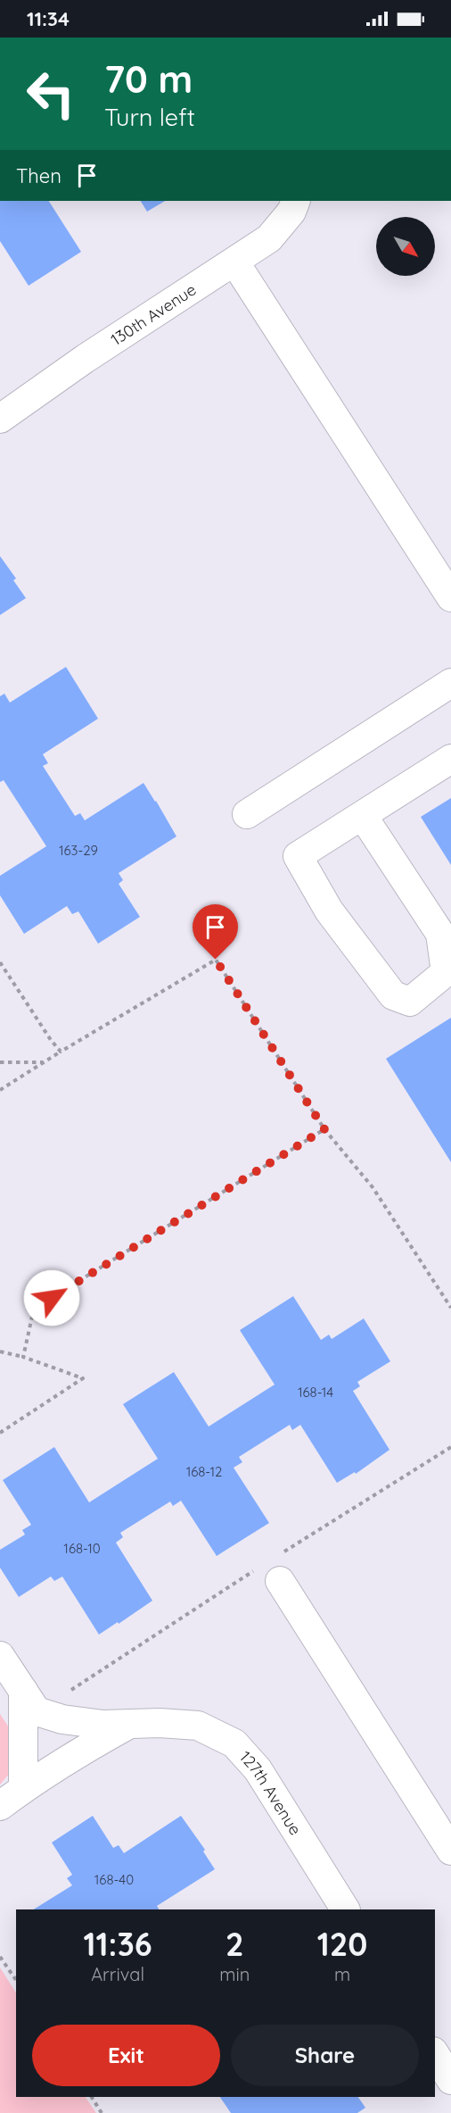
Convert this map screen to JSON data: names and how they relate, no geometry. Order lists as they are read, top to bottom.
{
  "streets": {
    "street": ["130th Avenue", "127th Avenue"]
  },
  "house_numbers": [
    "163-29",
    "168-14",
    "168-12",
    "168-10",
    "168-40"
  ],
  "north": "bottom right",
  "page": {
    "status": "11:34",
    "turn": ["70 m", "Turn left"],
    "then": "Then",
    "eta": [
      "11:36",
      "Arrival",
      "2",
      "min",
      "120",
      "m"
    ],
    "buttons": ["Exit", "Share"]
  }
}
